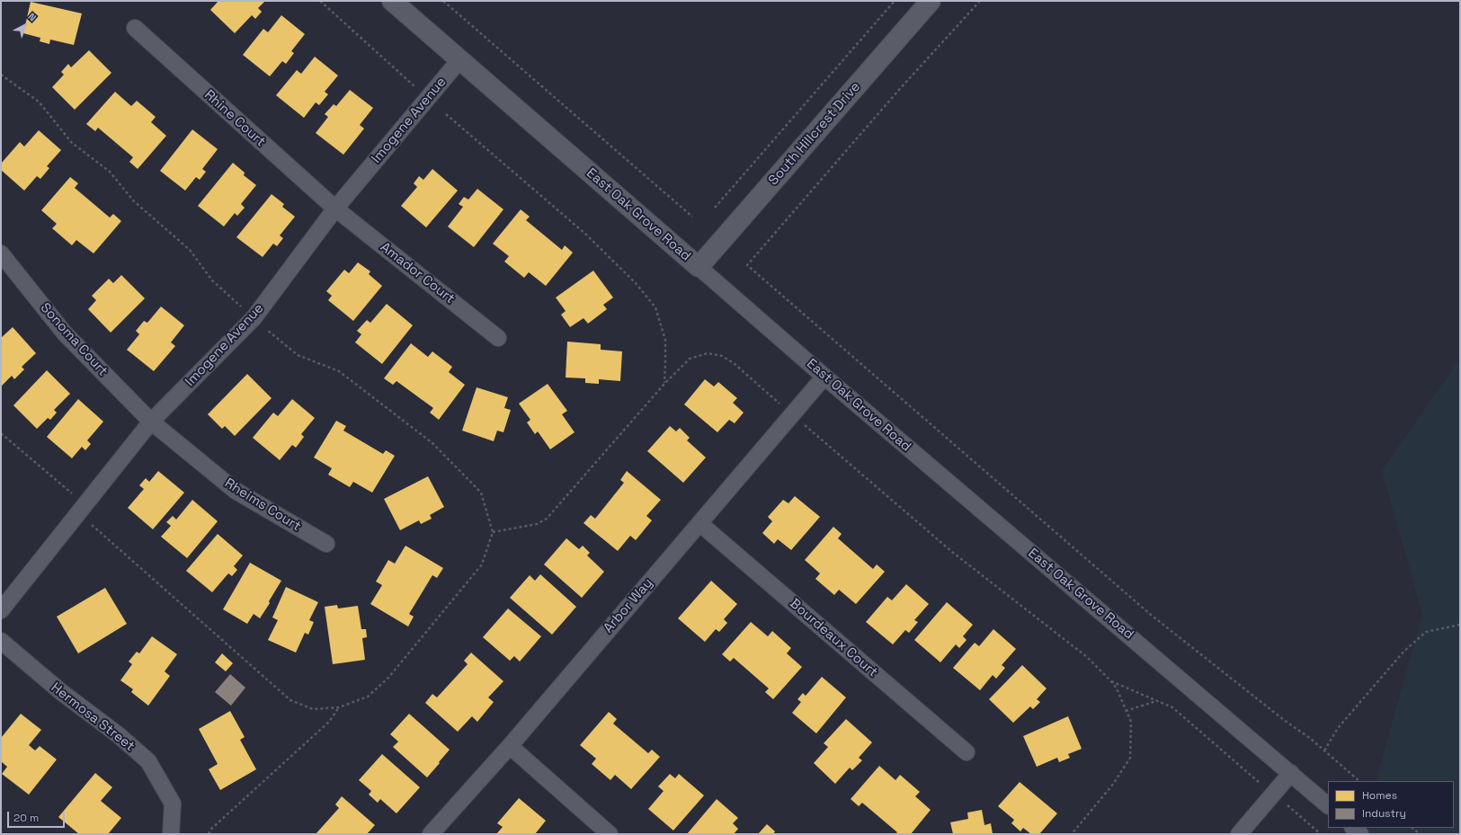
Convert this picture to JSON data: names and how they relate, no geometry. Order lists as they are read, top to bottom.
{
  "streets": {
    "street": [
      "Rhine Court",
      "Imogene Avenue",
      "South Hillcrest Drive",
      "East Oak Grove Road",
      "Amador Court",
      "Sonoma Court",
      "Rheims Court",
      "Arbor Way",
      "Bourdeaux Court",
      "Hermosa Street"
    ]
  },
  "crossings": [
    ["Rhine Court", "Imogene Avenue"],
    ["Rhine Court", "Amador Court"],
    ["Imogene Avenue", "East Oak Grove Road"],
    ["Imogene Avenue", "Amador Court"],
    ["Imogene Avenue", "Sonoma Court"],
    ["Imogene Avenue", "Rheims Court"],
    ["South Hillcrest Drive", "East Oak Grove Road"],
    ["East Oak Grove Road", "Arbor Way"],
    ["Sonoma Court", "Rheims Court"],
    ["Arbor Way", "Bourdeaux Court"]
  ],
  "legend": ["Homes", "Industry"],
  "scale_bar": "20 m",
  "north": "top right"
}
